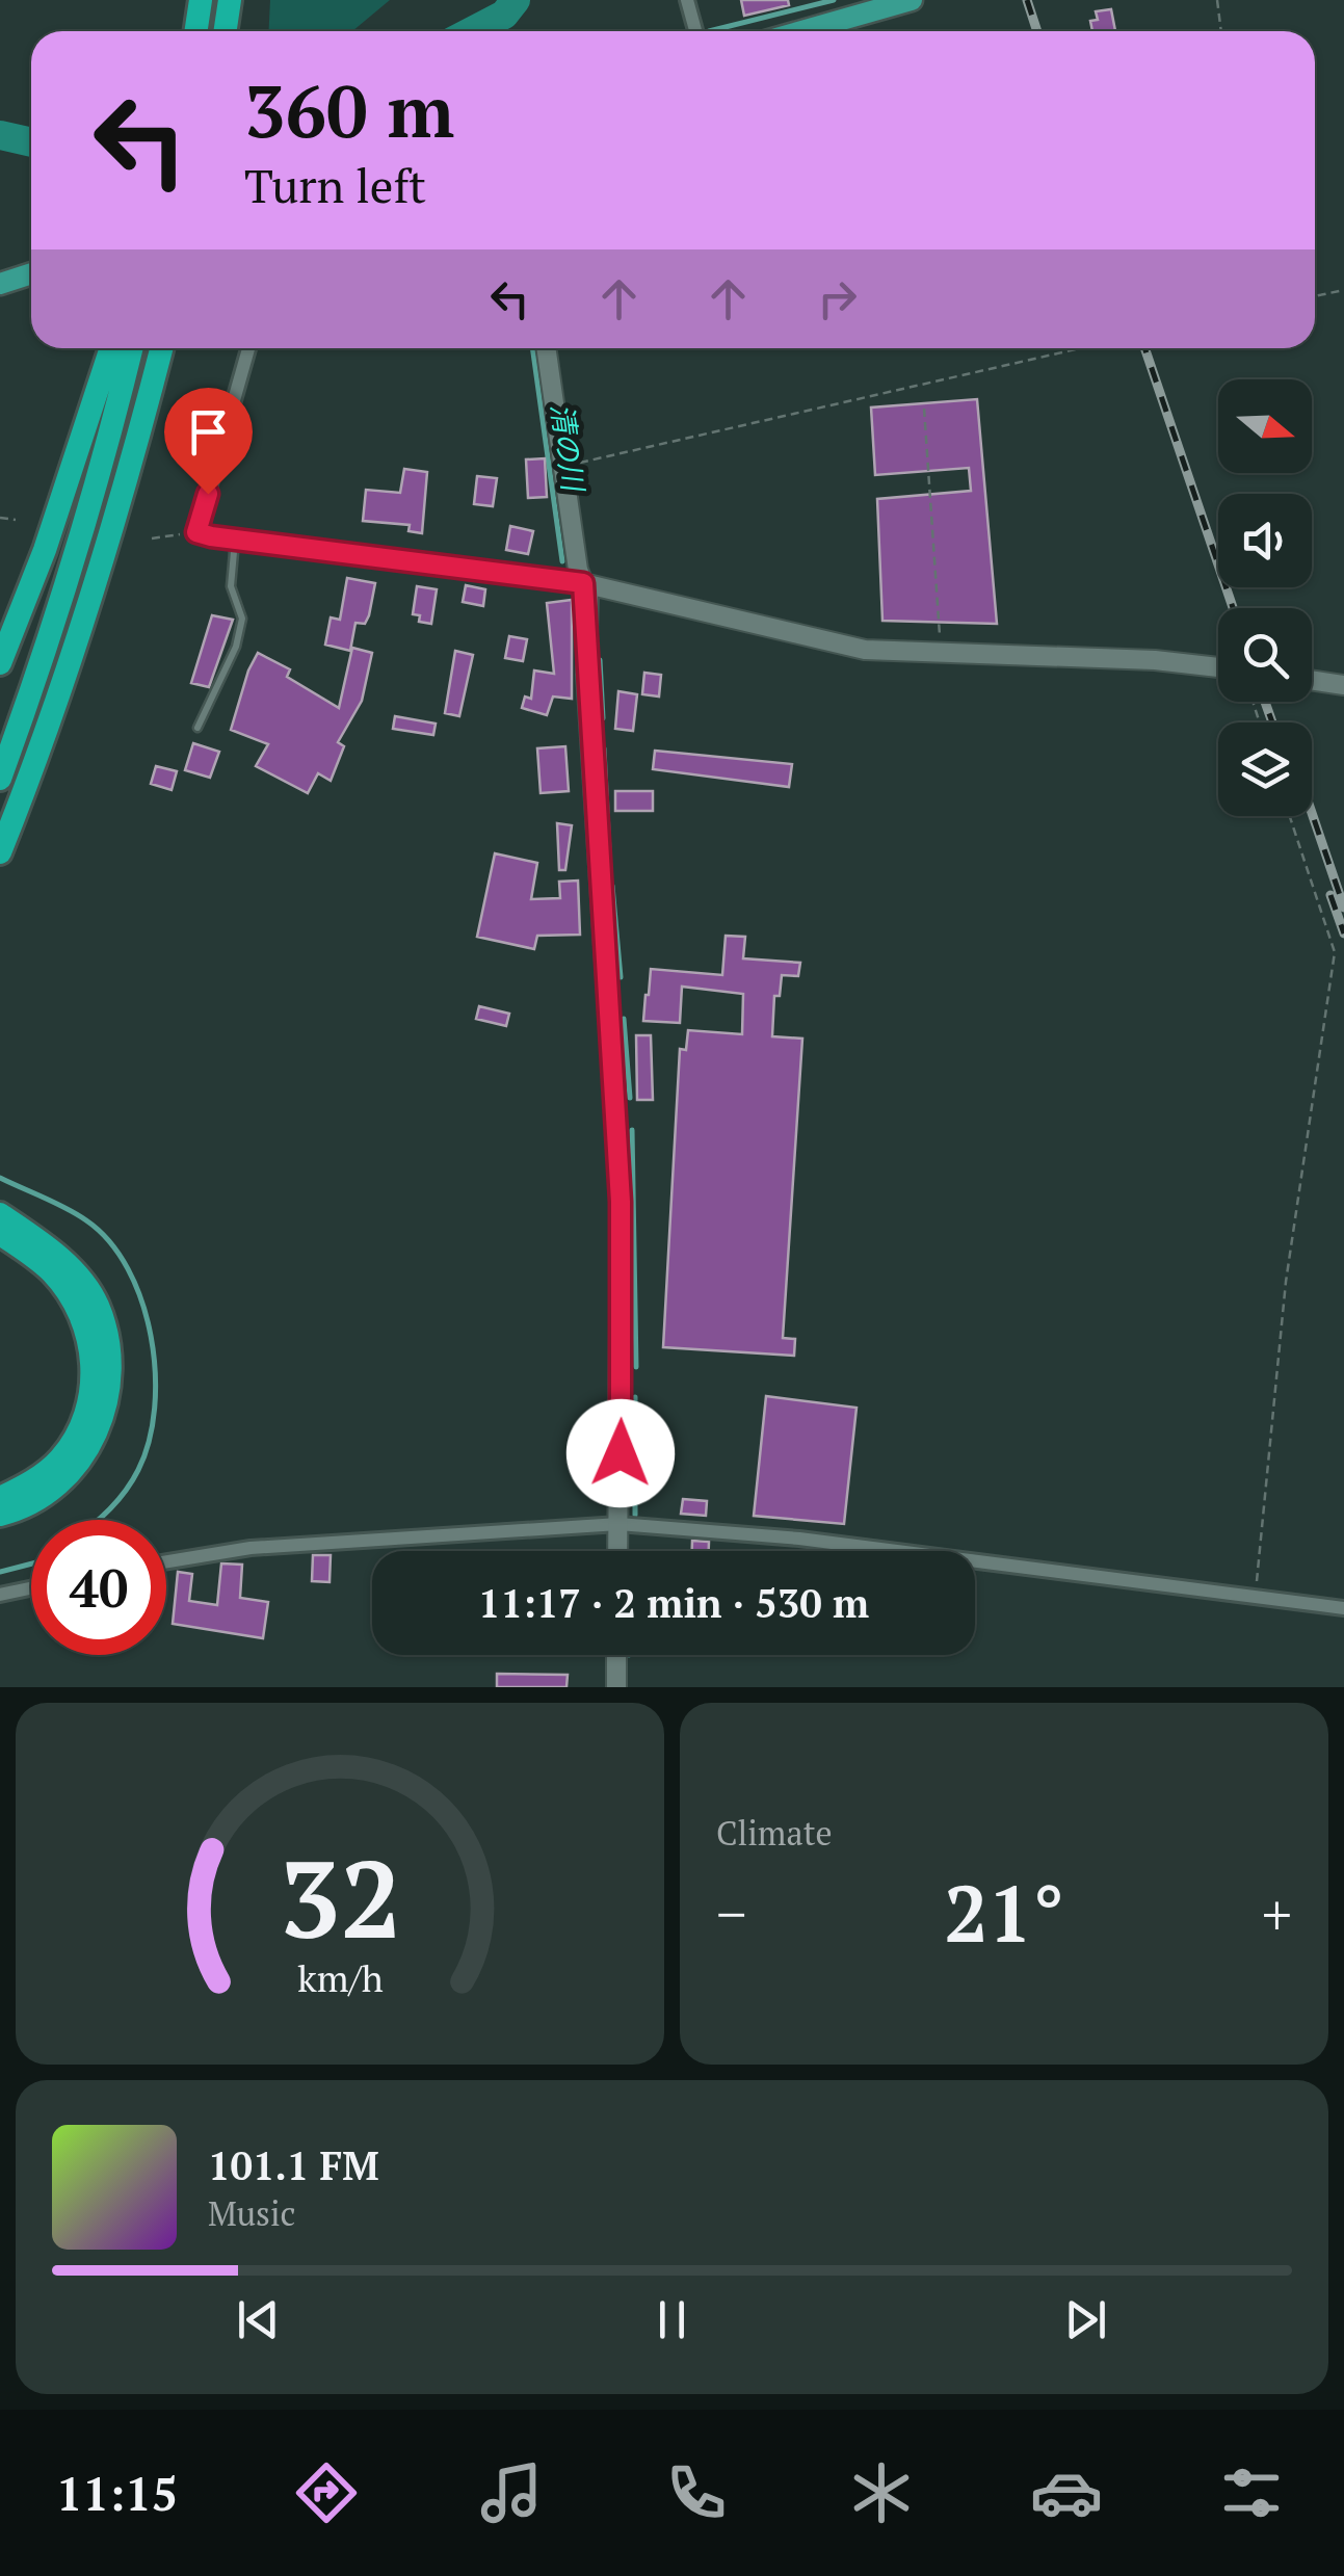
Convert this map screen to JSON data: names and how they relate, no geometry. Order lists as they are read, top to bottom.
{
  "water": ["清の川"],
  "north": "right",
  "page": {
    "turn": ["360 m", "Turn left"],
    "limit": "40",
    "trip": "11:17 · 2 min · 530 m",
    "tile": "Climate",
    "heat": ["−", "21°", "+"],
    "song": ["101.1 FM", "Music"],
    "tabs": "11:15",
    "gauge": ["32", "km/h"]
  }
}
